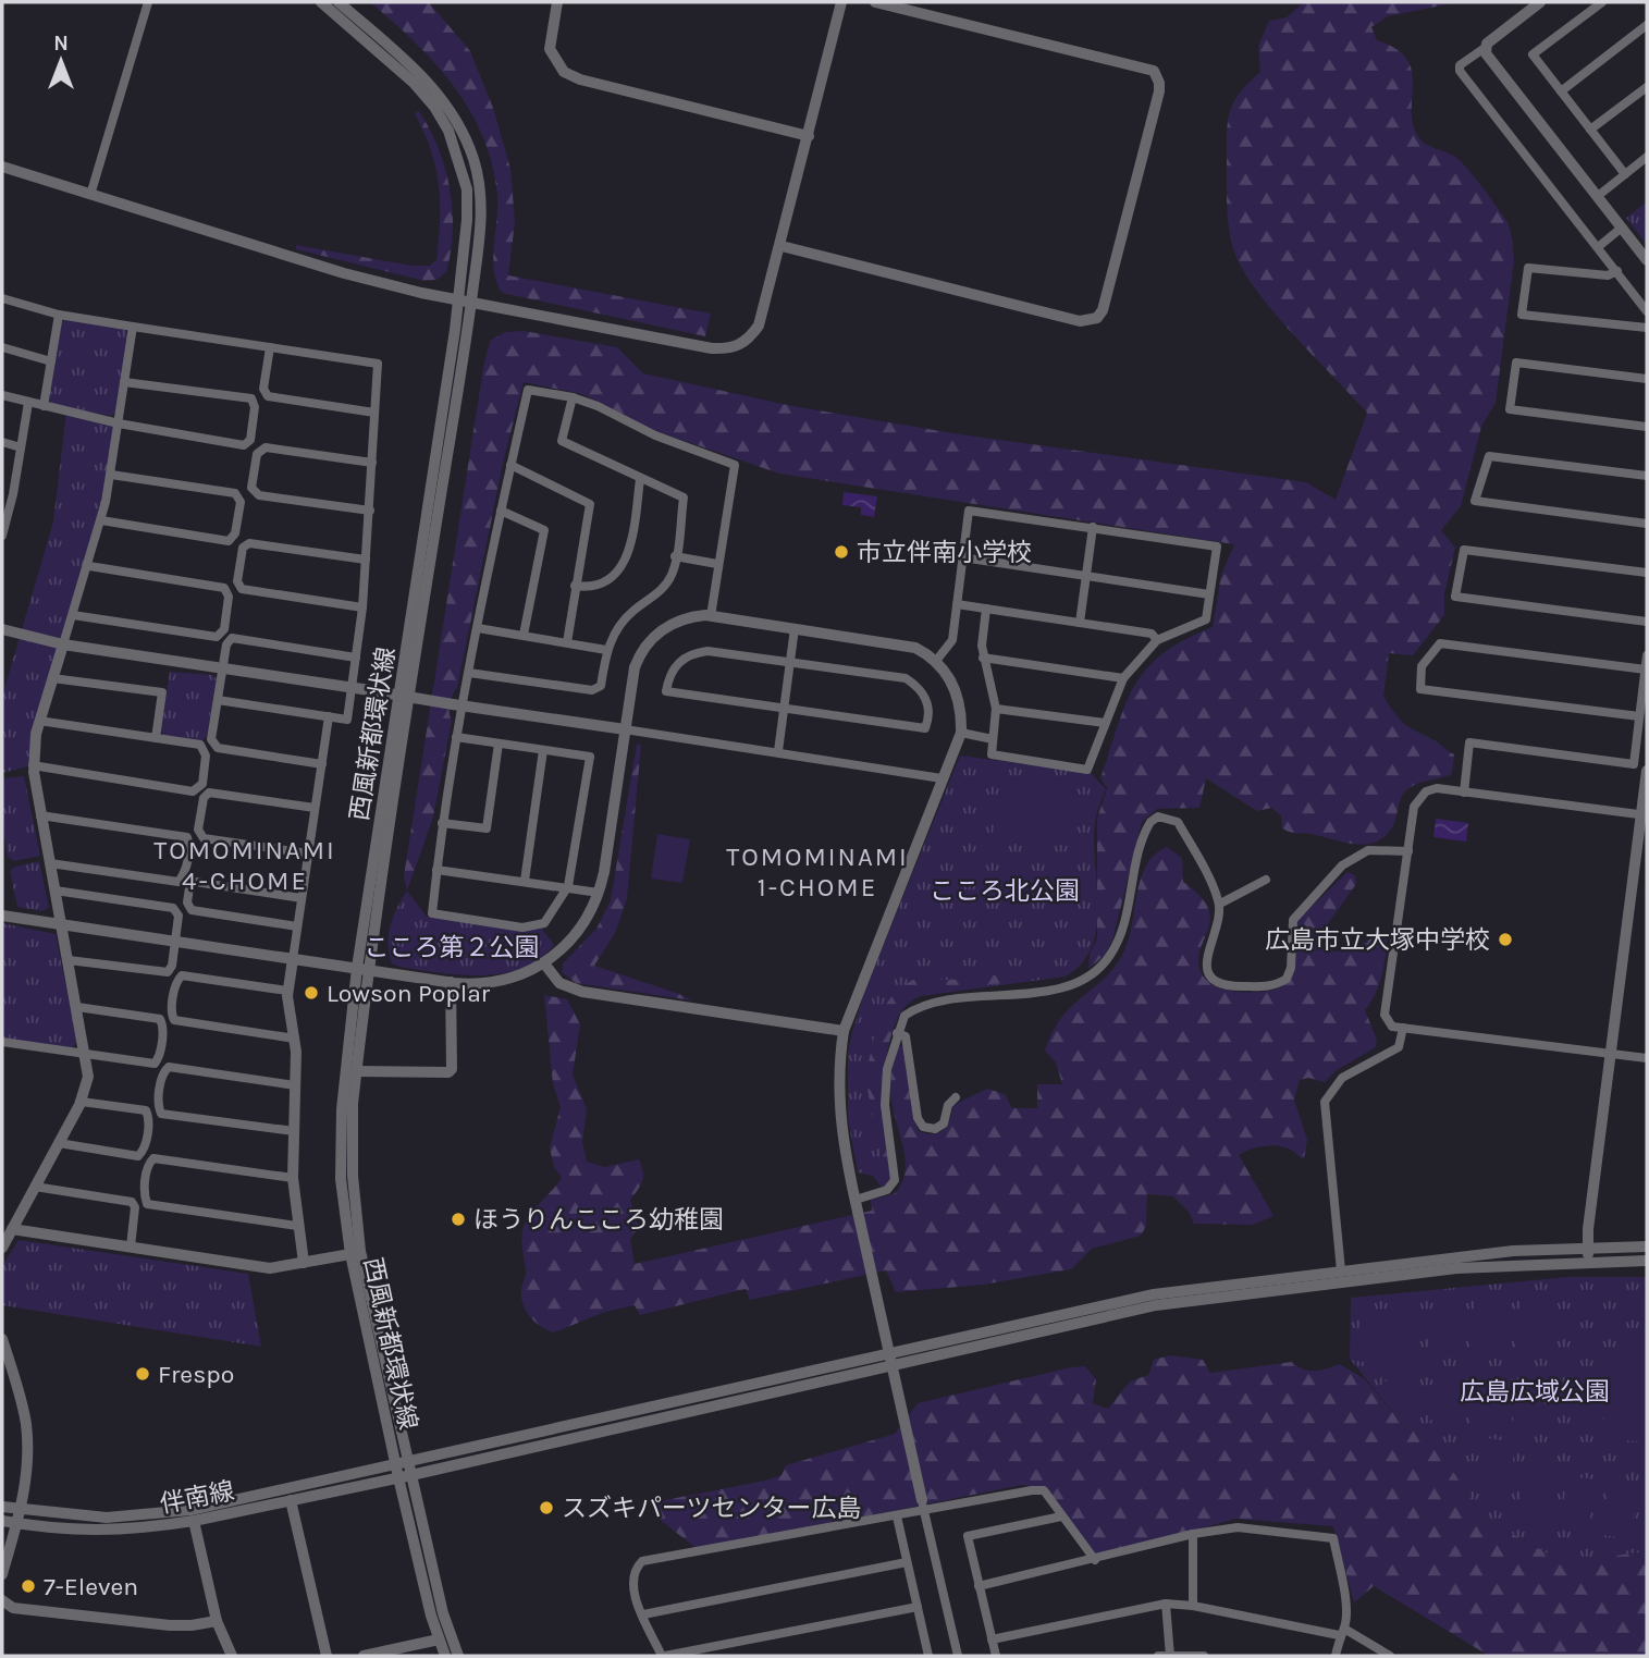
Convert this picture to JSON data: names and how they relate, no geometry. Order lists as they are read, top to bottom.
{
  "streets": {
    "street": ["西風新都環状線", "伴南線"]
  },
  "crossings": [
    ["西風新都環状線", "伴南線"]
  ],
  "districts": ["TOMOMINAMI 4-CHOME", "TOMOMINAMI 1-CHOME"],
  "parks": ["こころ北公園", "こころ第２公園", "広島広域公園"],
  "places": [
    "市立伴南小学校",
    "広島市立大塚中学校",
    "Lowson Poplar",
    "ほうりんこころ幼稚園",
    "Frespo",
    "スズキパーツセンター広島",
    "7-Eleven"
  ],
  "north": "top"
}
